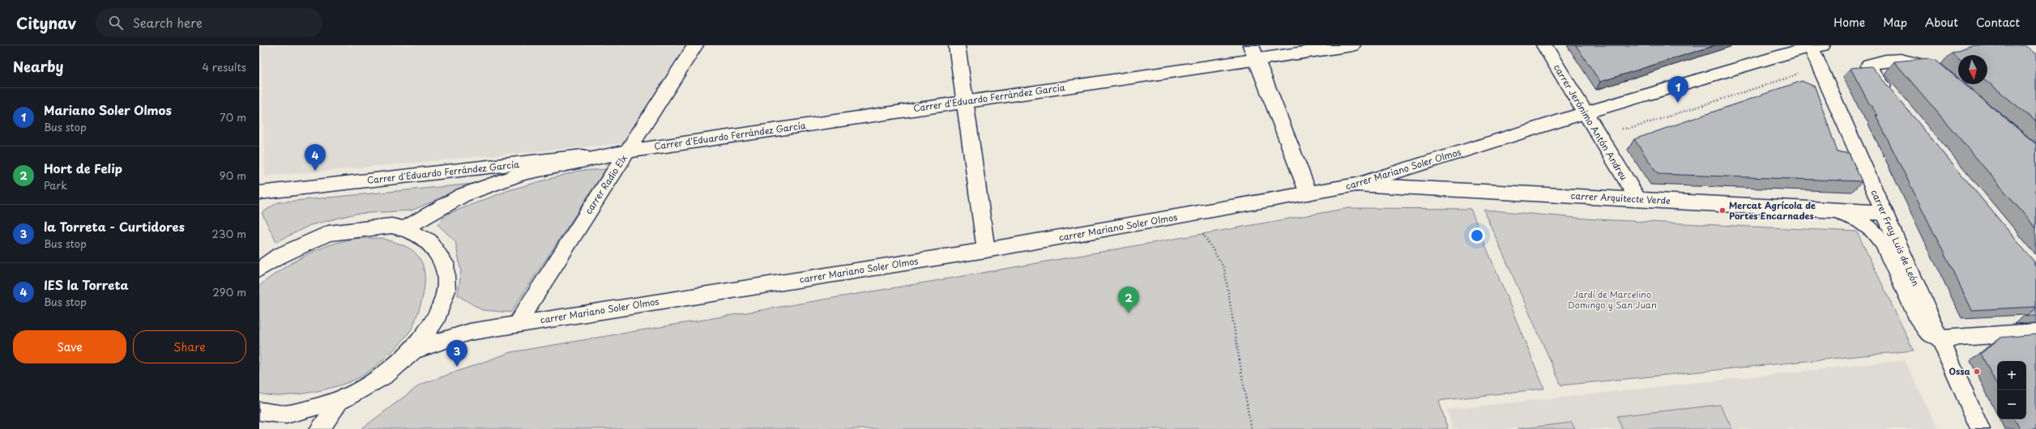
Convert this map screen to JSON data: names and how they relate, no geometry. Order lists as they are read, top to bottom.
{
  "streets": {
    "main road": [
      "Carrer d'Eduardo Ferrández García",
      "carrer Jerónimo Antón Andreu",
      "carrer Mariano Soler Olmos",
      "carrer Radio Elx",
      "carrer Arquitecte Verde",
      "carrer Fray Luis de León"
    ]
  },
  "crossings": [
    ["Carrer d'Eduardo Ferrández García", "carrer Radio Elx"],
    ["carrer Jerónimo Antón Andreu", "carrer Mariano Soler Olmos"],
    ["carrer Jerónimo Antón Andreu", "carrer Arquitecte Verde"],
    ["carrer Mariano Soler Olmos", "carrer Radio Elx"],
    ["carrer Mariano Soler Olmos", "carrer Arquitecte Verde"],
    ["carrer Mariano Soler Olmos", "carrer Fray Luis de León"],
    ["carrer Arquitecte Verde", "carrer Fray Luis de León"]
  ],
  "parks": ["Jardí de Marcelino Domingo y San Juan"],
  "places": ["Mercat Agrícola de Portes Encarnades", "Ossa"],
  "north": "bottom",
  "page": {
    "header": "Citynav",
    "search": "Search here",
    "nav": [
      "Home",
      "Map",
      "About",
      "Contact"
    ],
    "heading": ["Nearby", "4 results"],
    "pins": [
      "1",
      "4",
      "2",
      "3"
    ],
    "list": [
      {
        "mark": "1",
        "name": "Mariano Soler Olmos",
        "note": "Bus stop",
        "value": "70 m"
      },
      {
        "mark": "2",
        "name": "Hort de Felip",
        "note": "Park",
        "value": "90 m"
      },
      {
        "mark": "3",
        "name": "la Torreta - Curtidores",
        "note": "Bus stop",
        "value": "230 m"
      },
      {
        "mark": "4",
        "name": "IES la Torreta",
        "note": "Bus stop",
        "value": "290 m"
      }
    ],
    "buttons": ["Save", "Share"],
    "map_buttons": ["+", "−"]
  }
}
